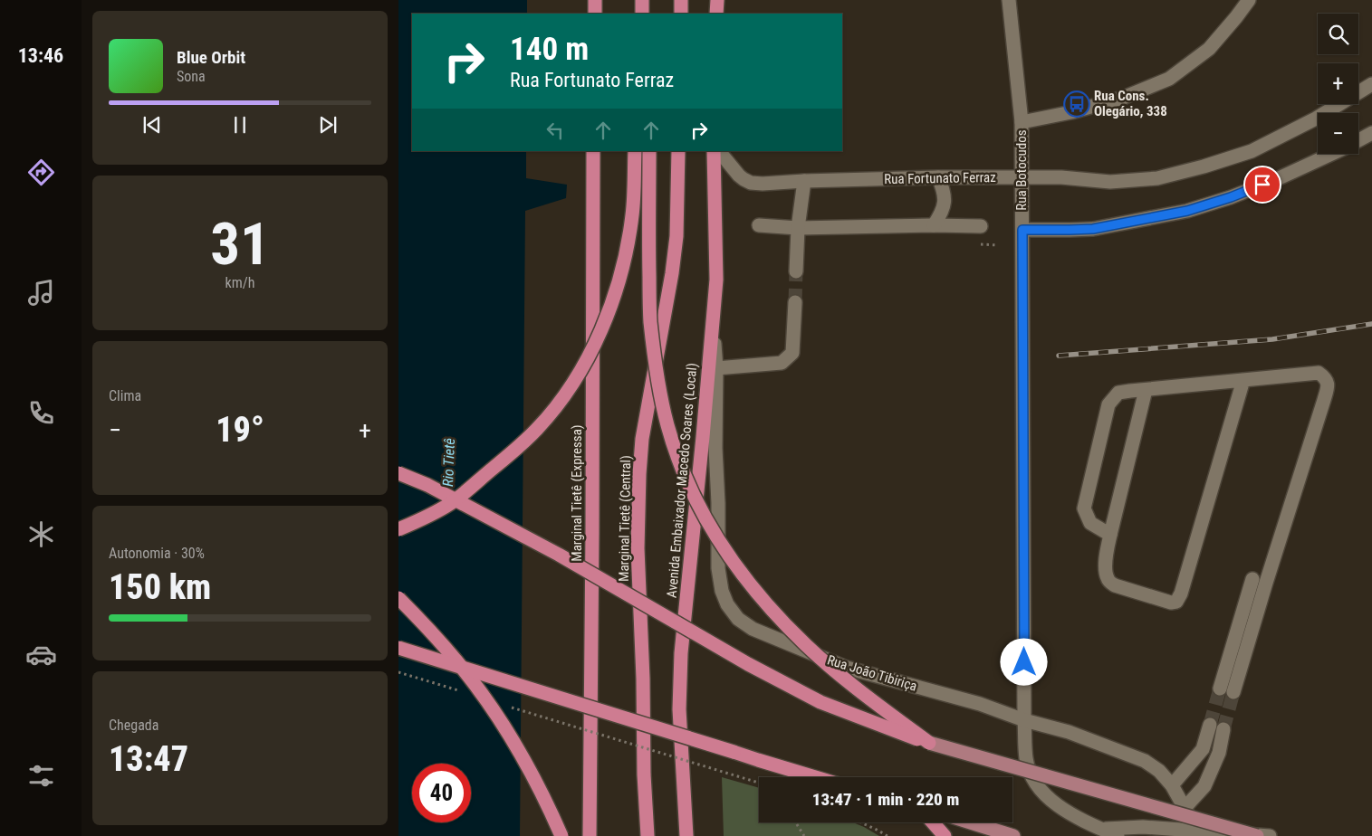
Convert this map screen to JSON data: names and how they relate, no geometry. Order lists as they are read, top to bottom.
{
  "streets": {
    "highway": ["Avenida Embaixador Macedo Soares (Local)", "Marginal Tietê (Expressa)", "Marginal Tietê (Central)"],
    "street": ["Rua Botocudos", "Rua Fortunato Ferraz", "Rua João Tibiriça"]
  },
  "crossings": [
    ["Rua Botocudos", "Rua Fortunato Ferraz"],
    ["Rua Botocudos", "Rua João Tibiriça"],
    ["Avenida Embaixador Macedo Soares (Local)", "Rua João Tibiriça"]
  ],
  "water": ["Rio Tietê"],
  "places": {
    "bus stop": ["Rua Cons. Olegário, 338"]
  },
  "page": {
    "tabs": "13:46",
    "map_buttons": ["+", "−"],
    "turn": ["140 m", "Rua Fortunato Ferraz"],
    "song": ["Blue Orbit", "Sona"],
    "tile": [
      ["31", "km/h"],
      "Clima",
      ["Autonomia · 30%", "150 km"],
      ["Chegada", "13:47"]
    ],
    "heat": ["−", "19°", "+"],
    "limit": "40",
    "trip": "13:47 · 1 min · 220 m"
  }
}
